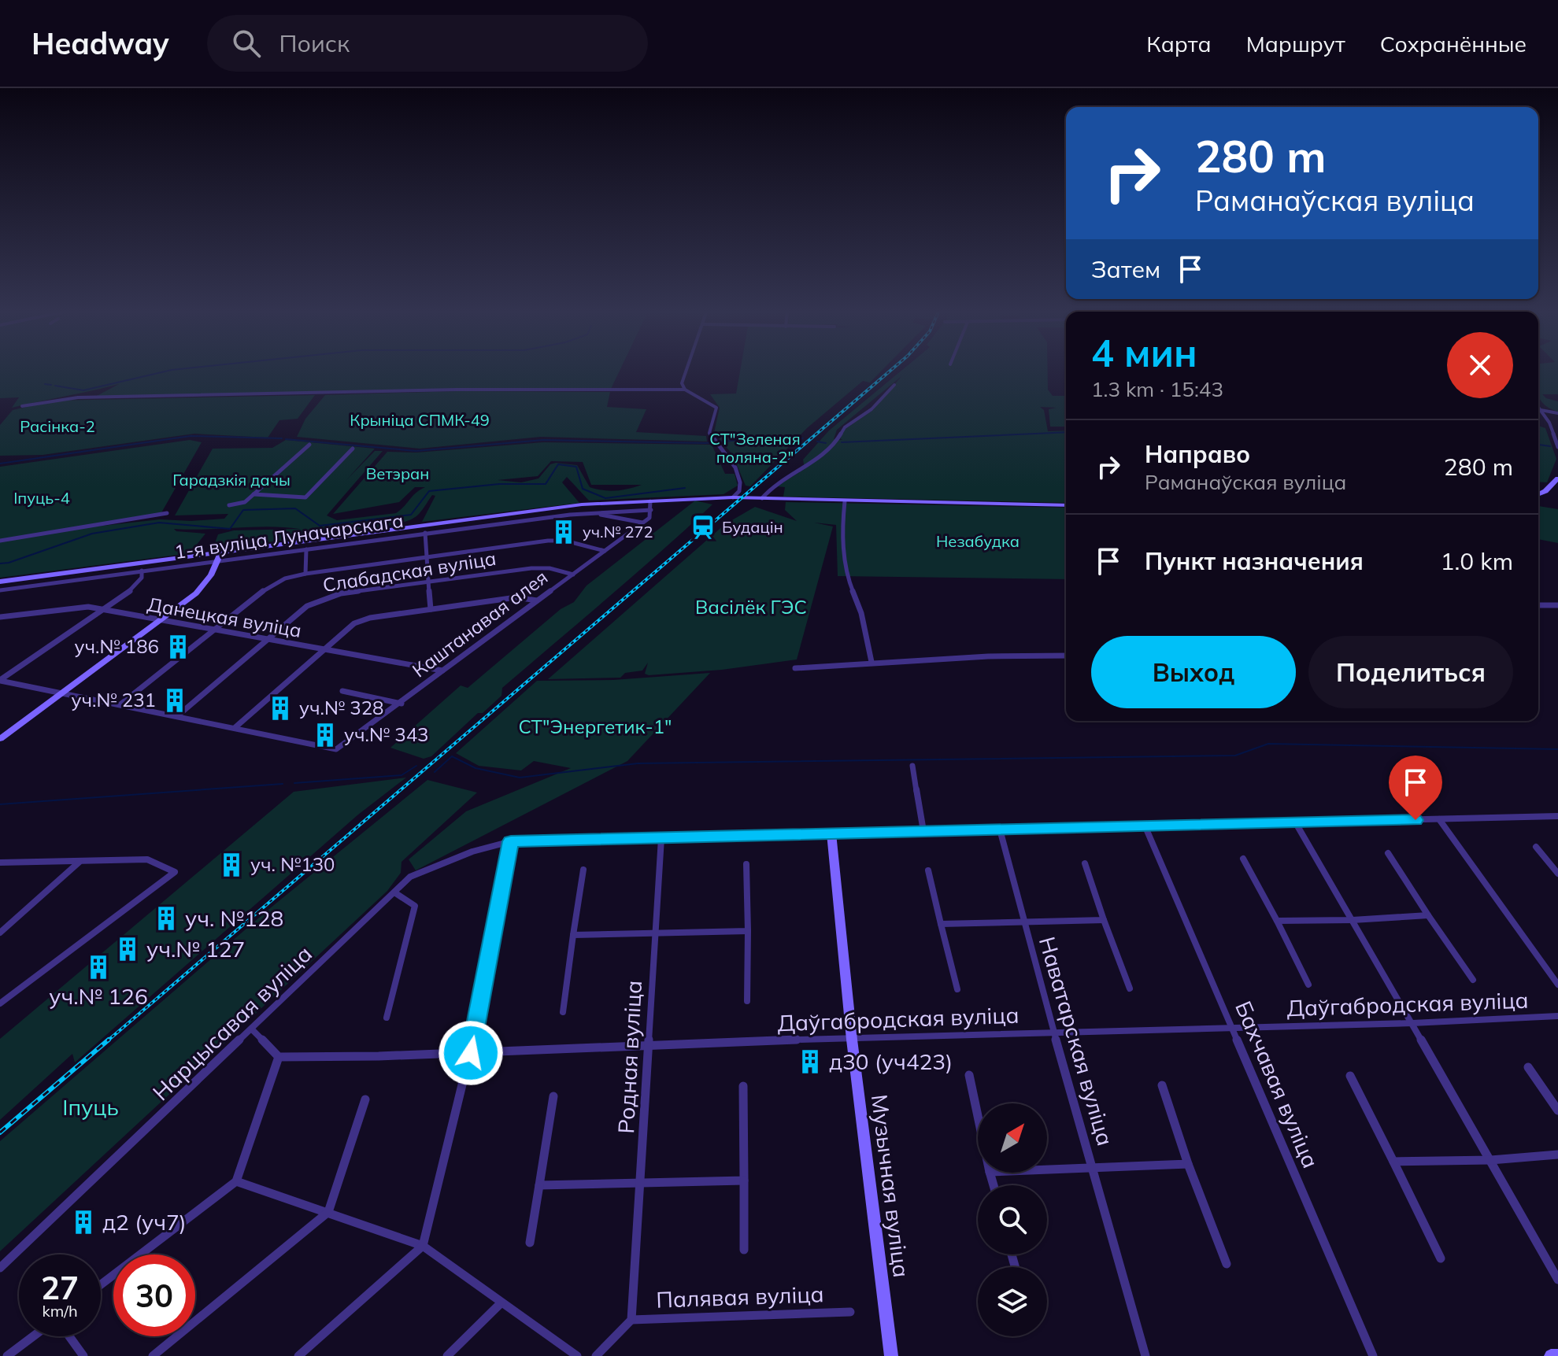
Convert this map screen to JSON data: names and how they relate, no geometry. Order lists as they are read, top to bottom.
{
  "streets": {
    "street": [
      "1-я вуліца Луначарскага",
      "Слабадская вуліца",
      "Данецкая вуліца",
      "Каштанавая алея",
      "Даўгабродская вуліца",
      "Нарцысавая вуліца",
      "Наватарская вуліца",
      "Родная вуліца",
      "Бахчавая вуліца",
      "Музычная вуліца",
      "Палявая вуліца"
    ]
  },
  "crossings": [
    ["Слабадская вуліца", "Данецкая вуліца"],
    ["Слабадская вуліца", "Каштанавая алея"],
    ["Данецкая вуліца", "Каштанавая алея"],
    ["Даўгабродская вуліца", "Наватарская вуліца"],
    ["Даўгабродская вуліца", "Родная вуліца"],
    ["Даўгабродская вуліца", "Бахчавая вуліца"],
    ["Даўгабродская вуліца", "Музычная вуліца"],
    ["Нарцысавая вуліца", "Наватарская вуліца"],
    ["Нарцысавая вуліца", "Родная вуліца"],
    ["Нарцысавая вуліца", "Бахчавая вуліца"],
    ["Нарцысавая вуліца", "Музычная вуліца"],
    ["Родная вуліца", "Палявая вуліца"]
  ],
  "parks": [
    "Крыніца СПМК-49",
    "Расінка-2",
    "СТ\"Зеленая поляна-2\"",
    "Ветэран",
    "Гарадзкія дачы",
    "Іпуць-4",
    "Незабудка",
    "Васілёк ГЭС",
    "СТ\"Энергетик-1\"",
    "Іпуць"
  ],
  "places": {
    "station": ["Будацін"],
    "building": [
      "уч.№ 272",
      "уч.№ 186",
      "уч.№ 231",
      "уч.№ 328",
      "уч.№ 343",
      "уч. №130",
      "уч. №128",
      "уч.№ 127",
      "уч.№ 126",
      "д30 (уч423)",
      "д2 (уч7)"
    ]
  },
  "north": "top right",
  "page": {
    "header": "Headway",
    "search": "Поиск",
    "nav": ["Карта", "Маршрут", "Сохранённые"],
    "turn": ["280 m", "Раманаўская вуліца"],
    "then": "Затем",
    "heading": ["4 мин", "1.3 km · 15:43"],
    "list": [
      {
        "name": "Направо",
        "note": "Раманаўская вуліца",
        "value": "280 m"
      },
      {
        "name": "Пункт назначения",
        "value": "1.0 km"
      }
    ],
    "buttons": ["Выход", "Поделиться"],
    "speed": "27 km/h",
    "limit": "30"
  }
}
